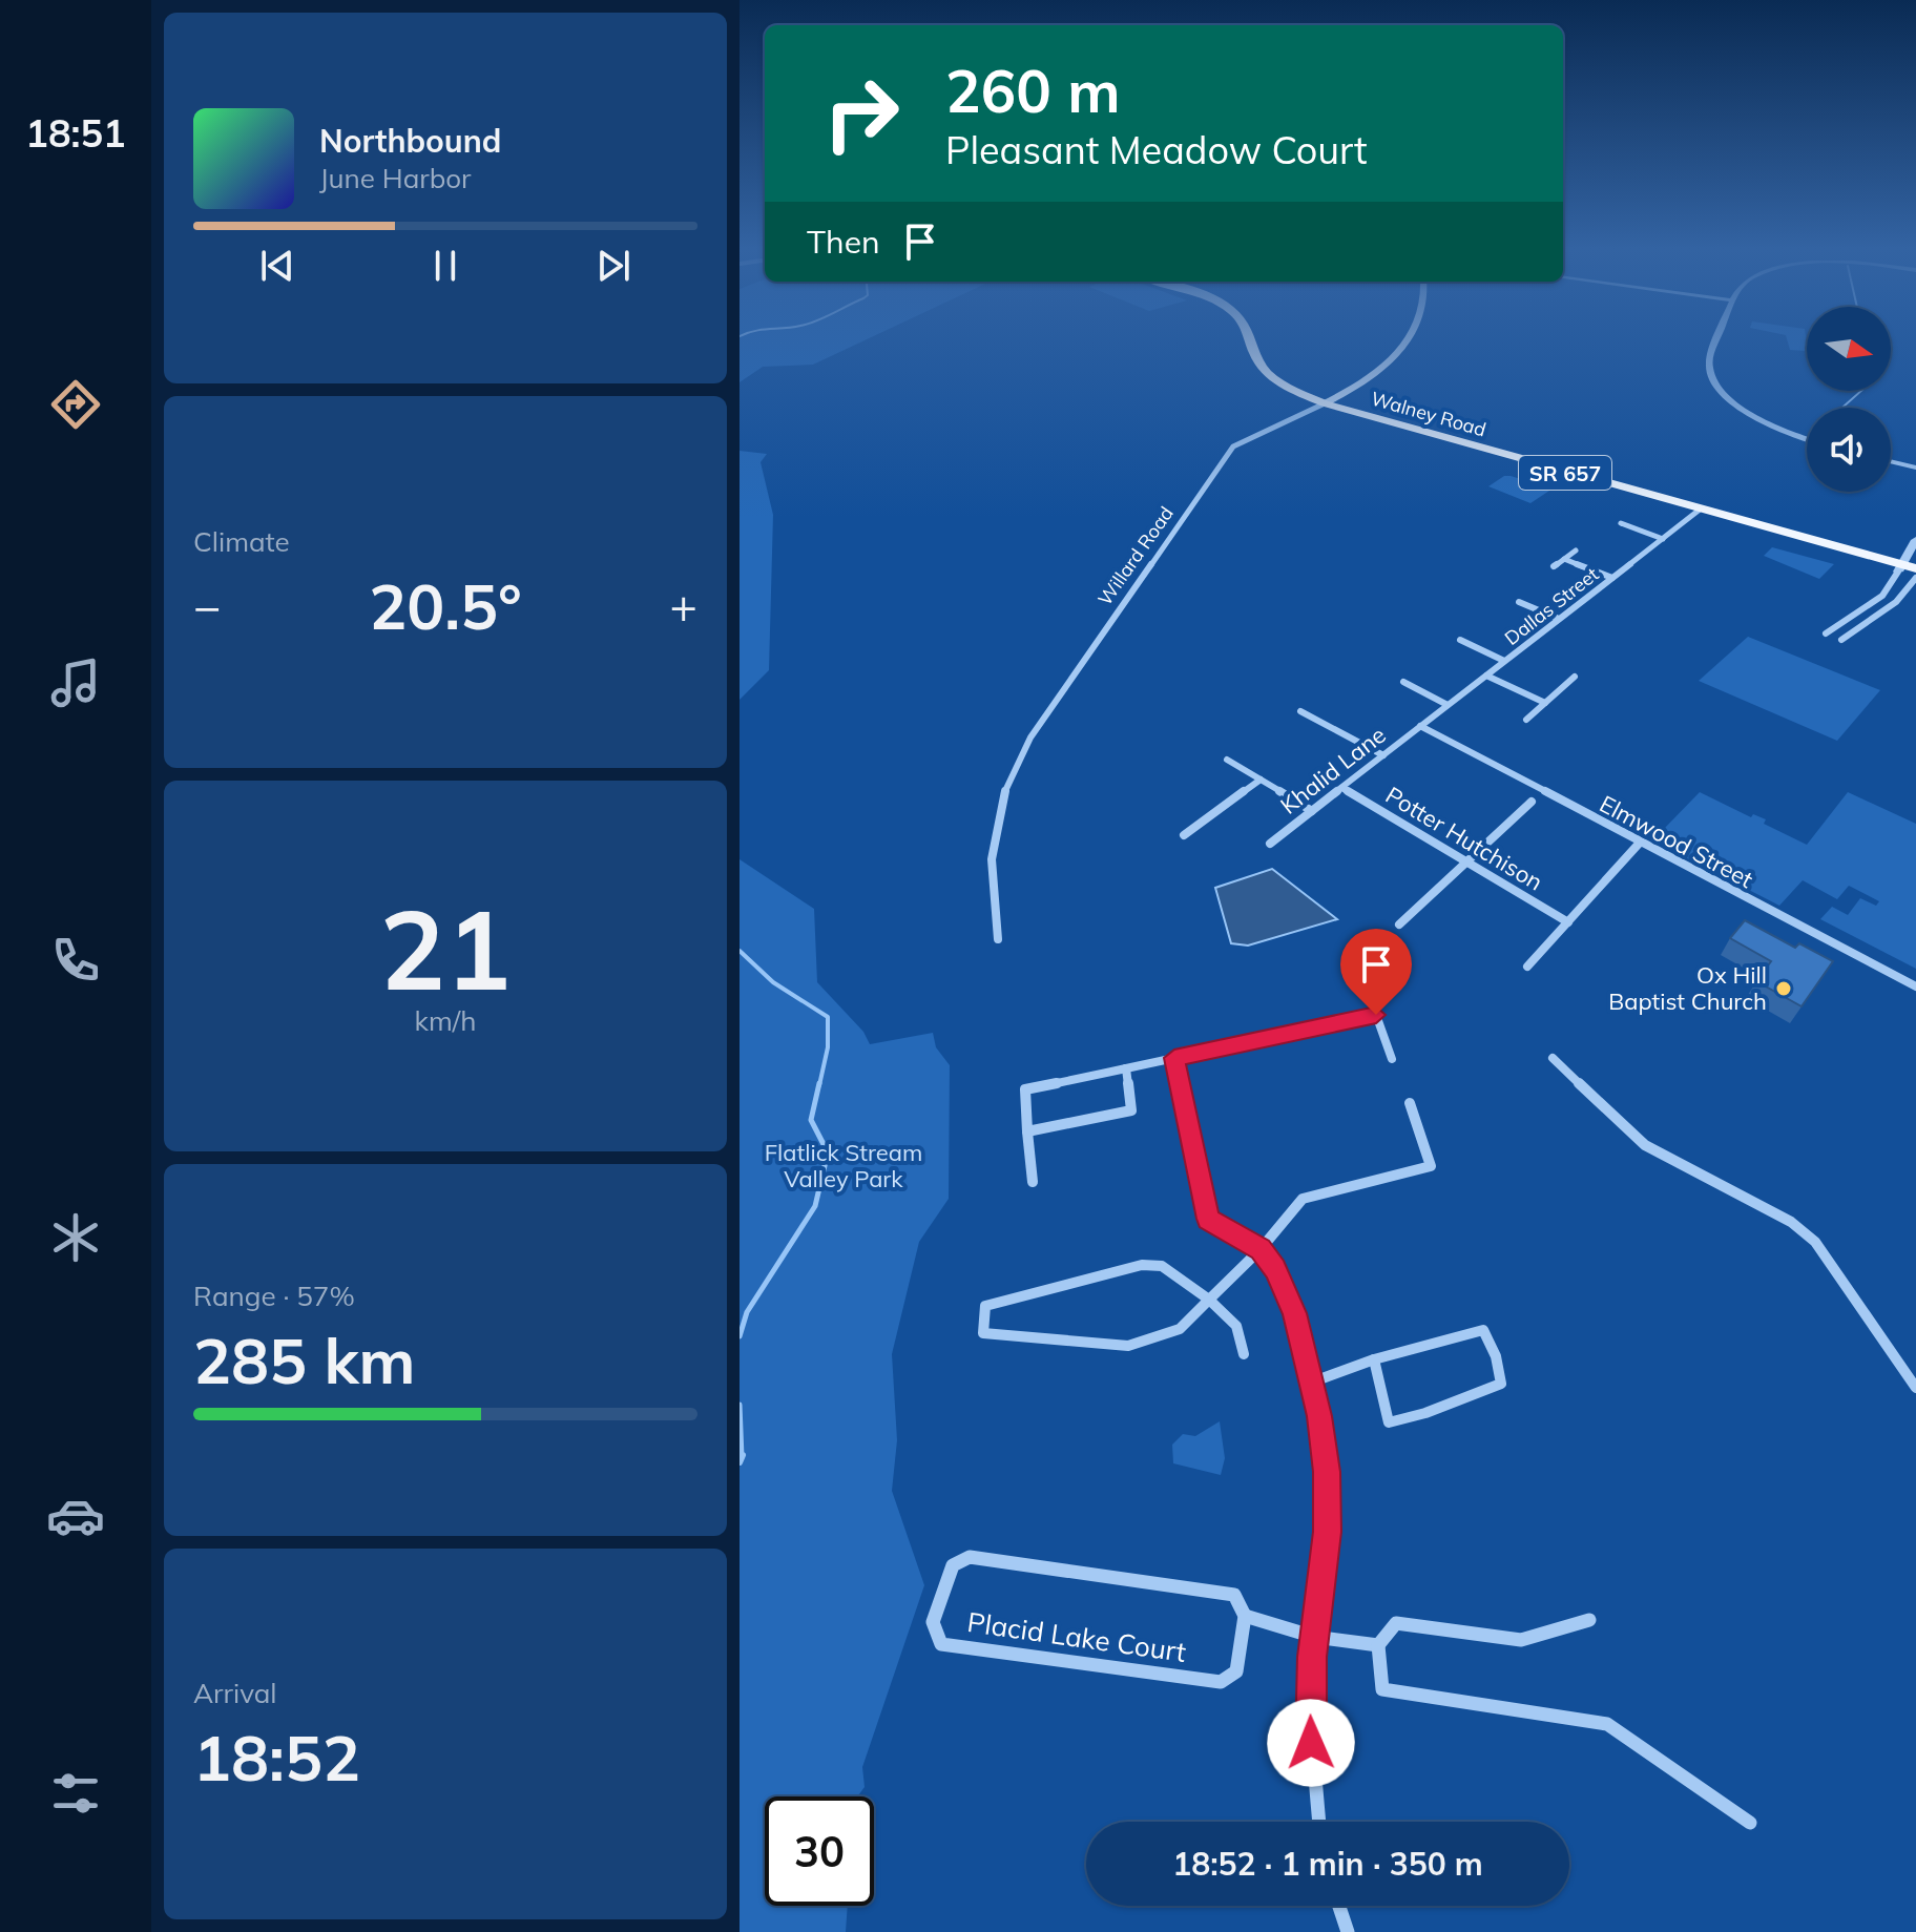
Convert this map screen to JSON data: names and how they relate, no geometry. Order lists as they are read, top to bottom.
{
  "streets": {
    "main road": ["Walney Road", "SR 657", "Willard Road"],
    "street": [
      "Dallas Street",
      "Khalid Lane",
      "Potter Hutchison",
      "Elmwood Street",
      "Placid Lake Court"
    ]
  },
  "crossings": [
    ["Walney Road", "Willard Road"],
    ["Walney Road", "Dallas Street"],
    ["Dallas Street", "Khalid Lane"],
    ["Dallas Street", "Elmwood Street"],
    ["Khalid Lane", "Potter Hutchison"],
    ["Khalid Lane", "Elmwood Street"]
  ],
  "parks": ["Flatlick Stream Valley Park"],
  "places": ["Ox Hill Baptist Church"],
  "north": "right",
  "page": {
    "tabs": "18:51",
    "turn": ["260 m", "Pleasant Meadow Court"],
    "song": ["Northbound", "June Harbor"],
    "then": "Then",
    "tile": [
      "Climate",
      ["21", "km/h"],
      ["Range · 57%", "285 km"],
      ["Arrival", "18:52"]
    ],
    "heat": ["−", "20.5°", "+"],
    "limit": "30",
    "trip": "18:52 · 1 min · 350 m"
  }
}
